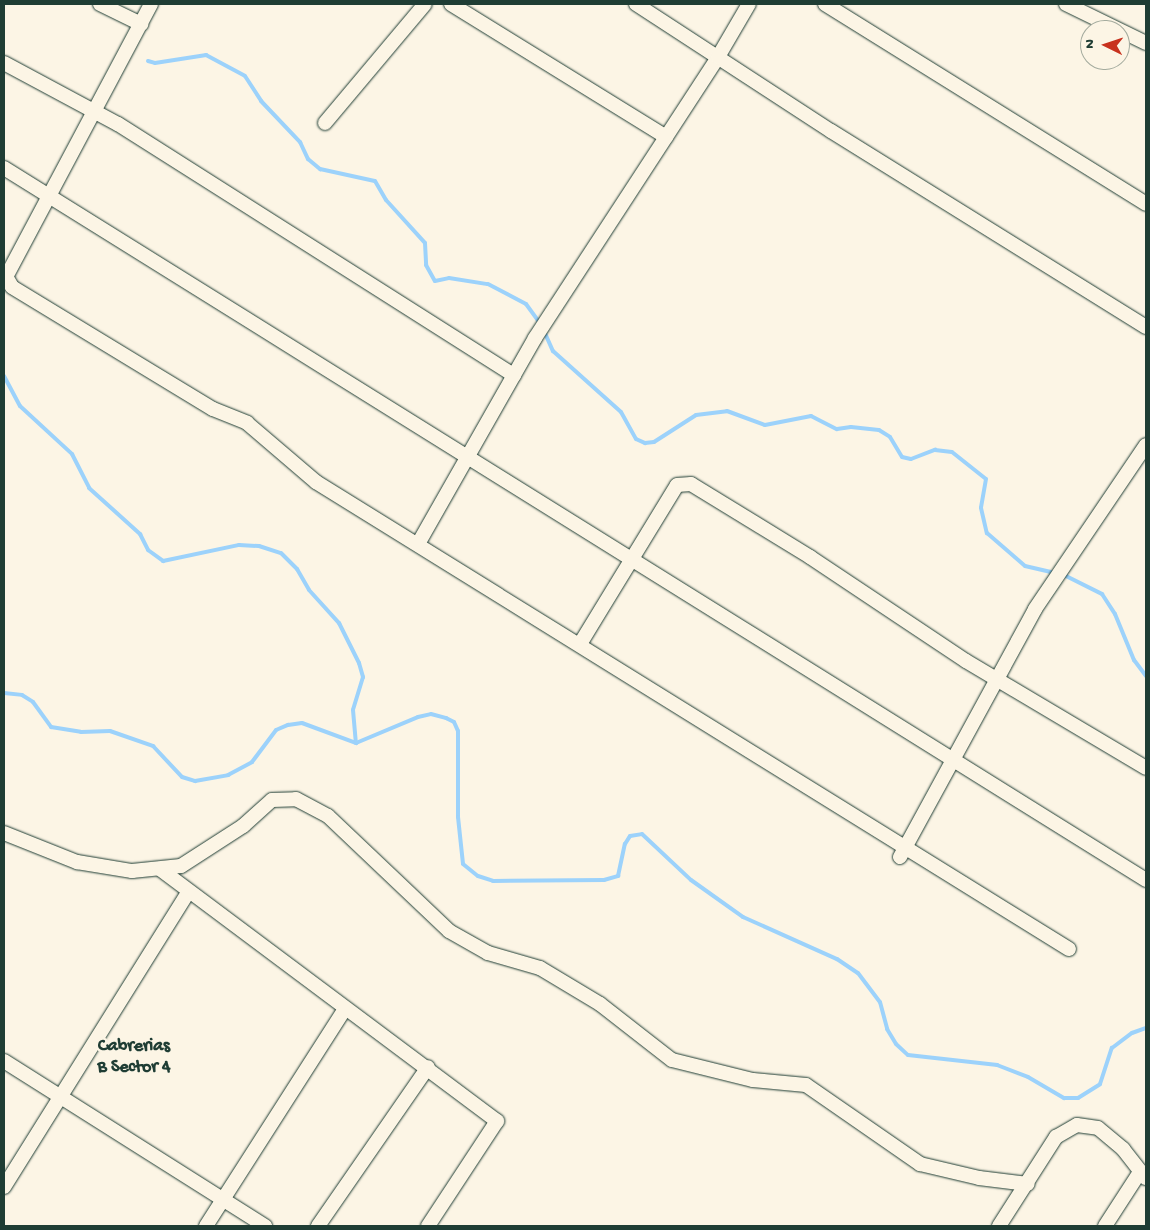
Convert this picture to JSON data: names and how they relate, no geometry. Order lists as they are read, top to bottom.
{
  "districts": ["Cabrerias B Sector 4"],
  "north": "left"
}
